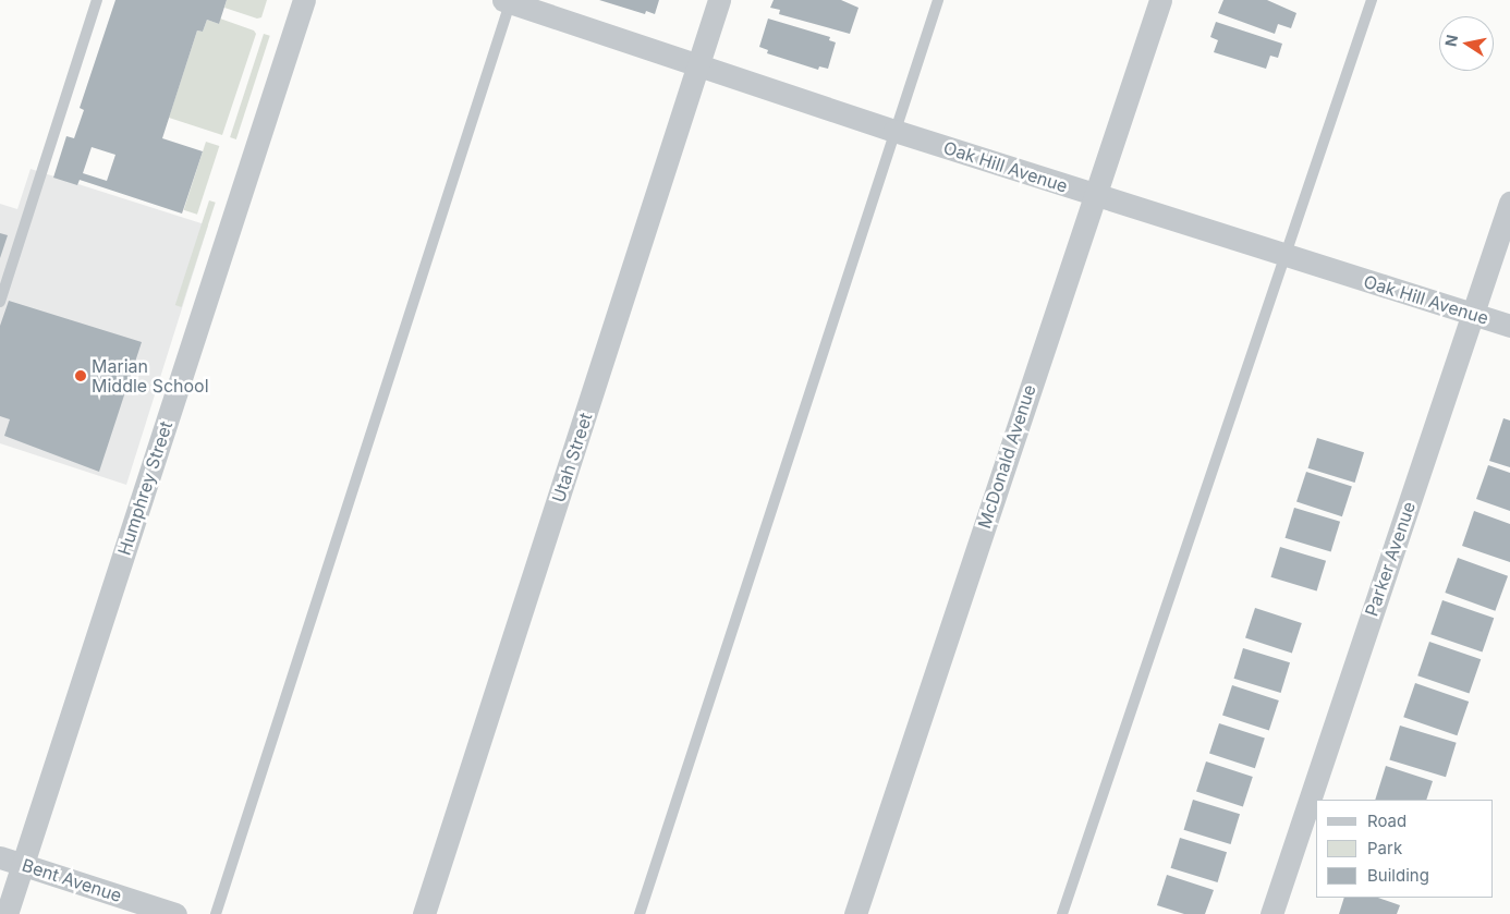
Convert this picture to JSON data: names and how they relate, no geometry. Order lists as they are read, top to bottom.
{
  "streets": {
    "street": [
      "Oak Hill Avenue",
      "McDonald Avenue",
      "Utah Street",
      "Humphrey Street",
      "Parker Avenue",
      "Bent Avenue"
    ]
  },
  "crossings": [
    ["Oak Hill Avenue", "McDonald Avenue"],
    ["Oak Hill Avenue", "Utah Street"],
    ["Oak Hill Avenue", "Parker Avenue"],
    ["Humphrey Street", "Bent Avenue"]
  ],
  "places": ["Marian Middle School"],
  "legend": ["Road", "Park", "Building"],
  "north": "left"
}
